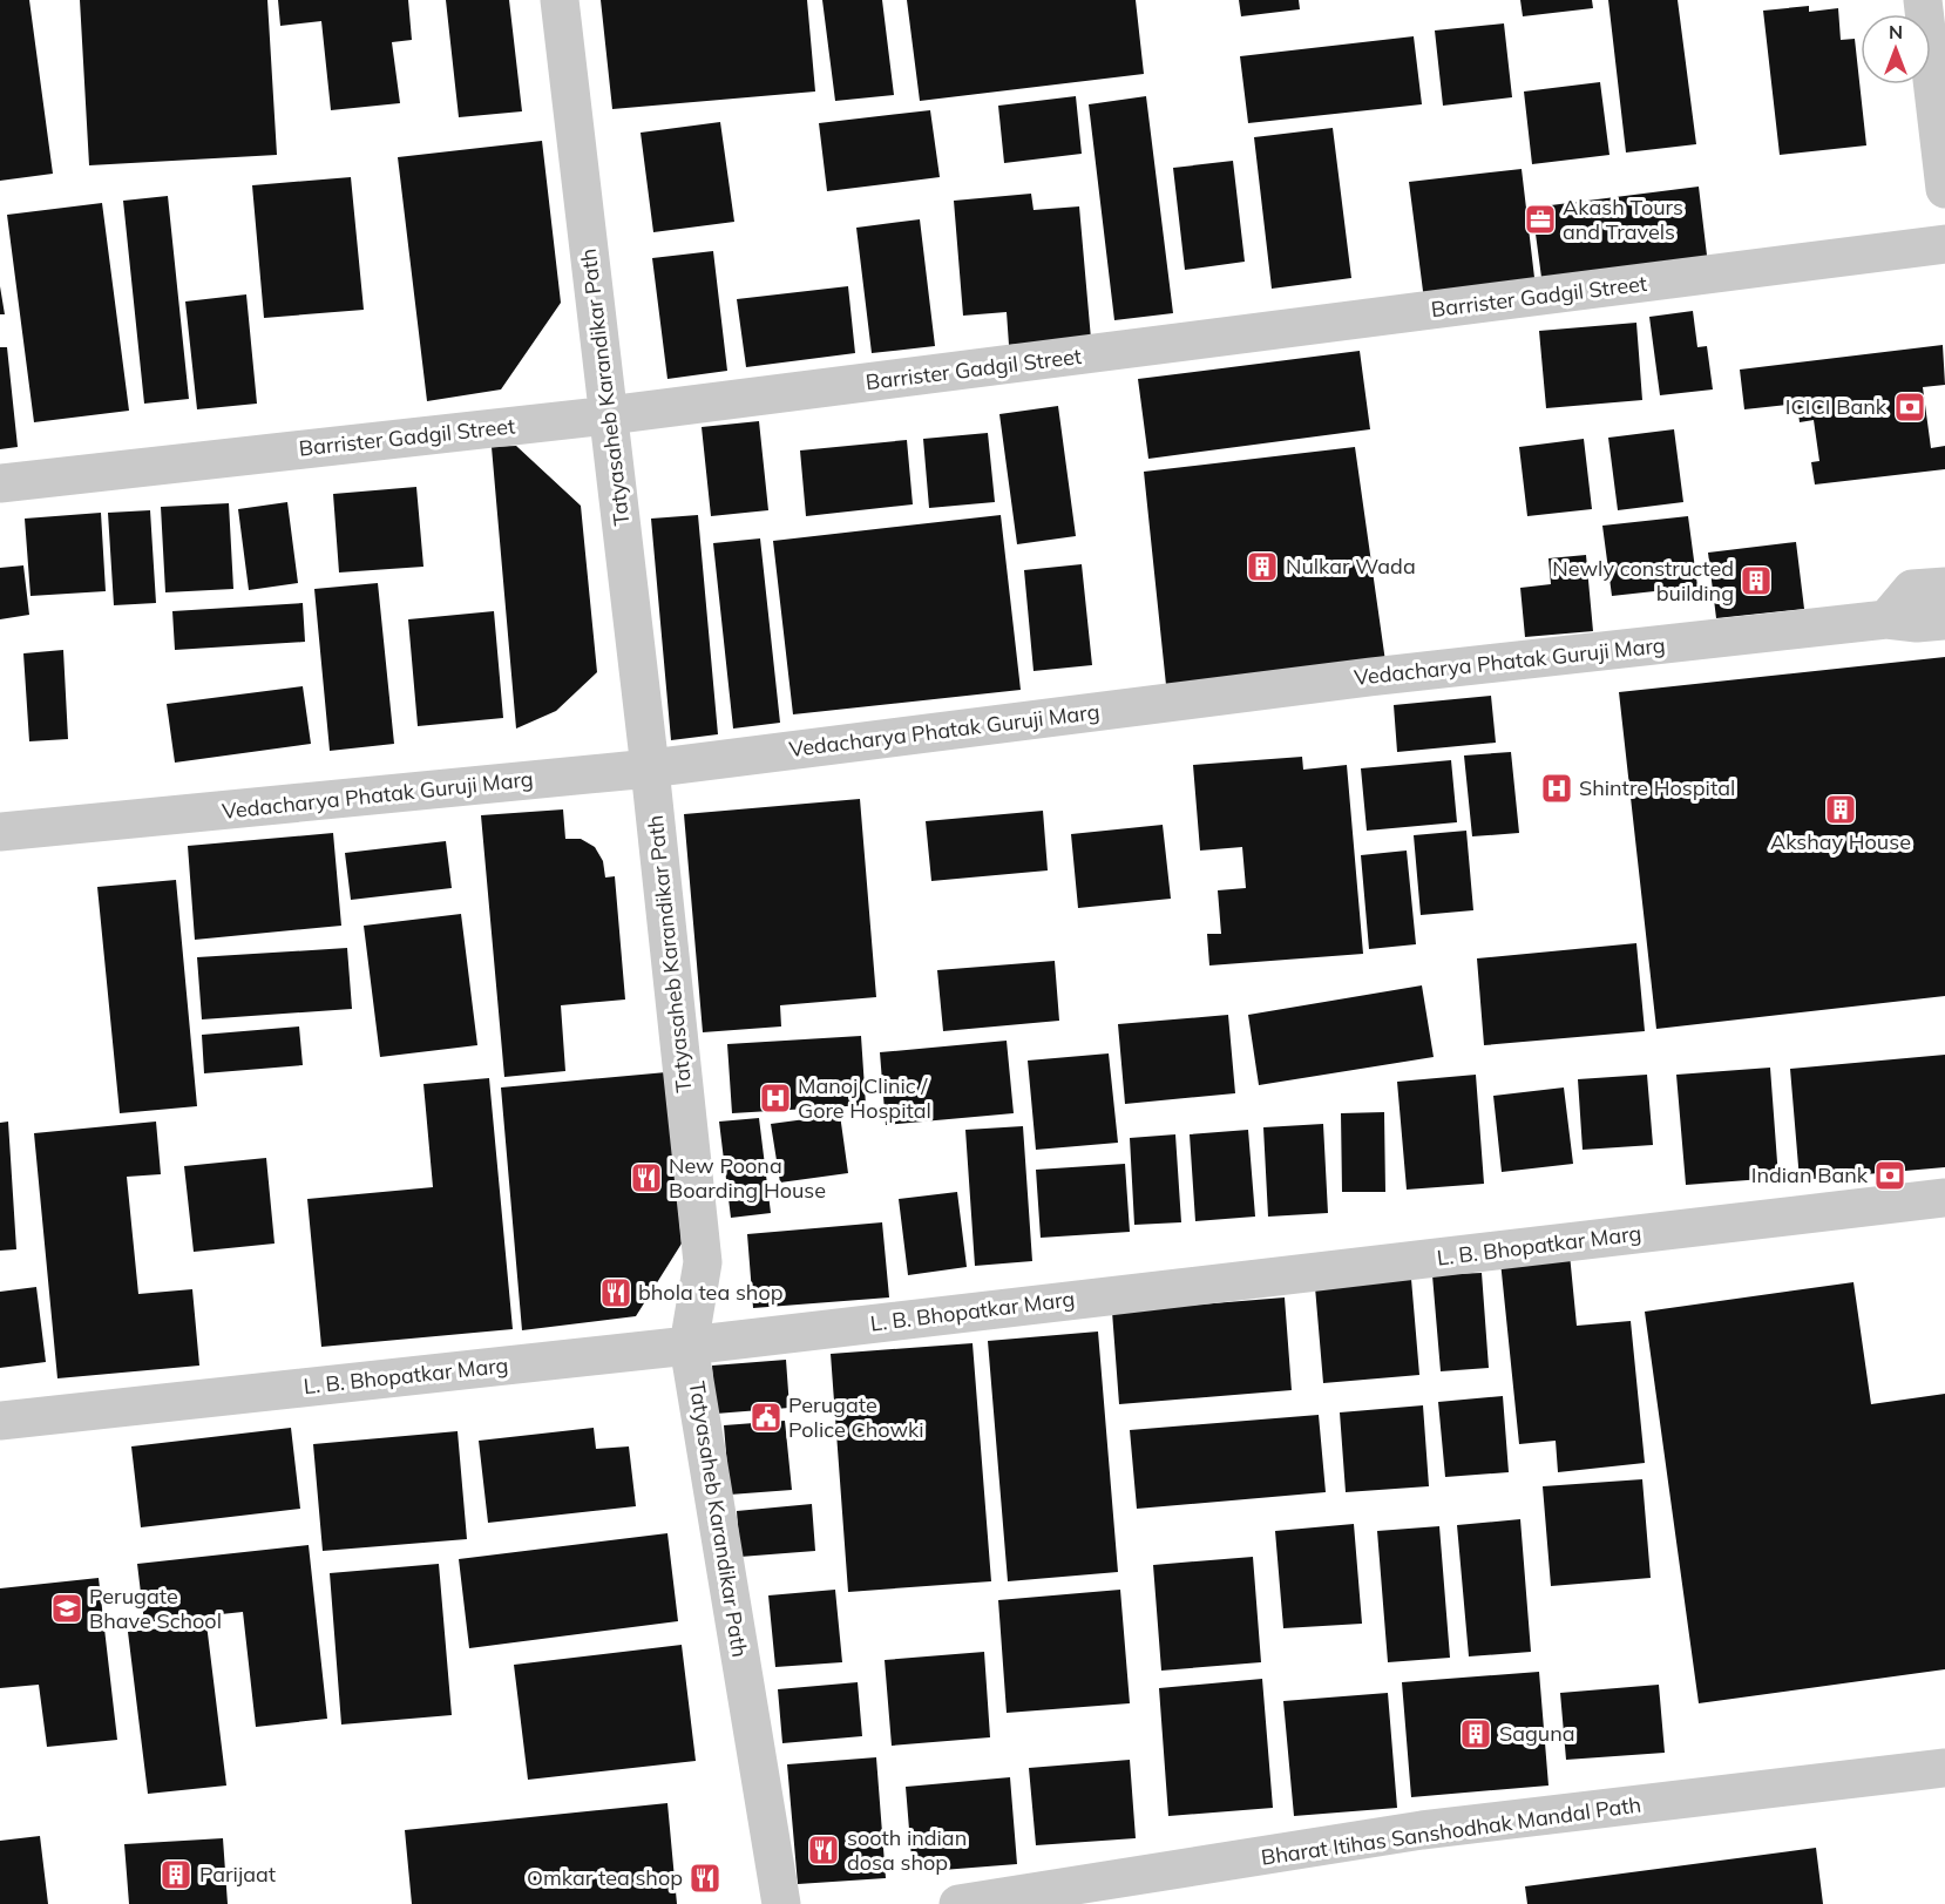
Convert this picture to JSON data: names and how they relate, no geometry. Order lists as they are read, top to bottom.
{
  "streets": {
    "street": [
      "Barrister Gadgil Street",
      "Tatyasaheb Karandikar Path",
      "Vedacharya Phatak Guruji Marg",
      "L. B. Bhopatkar Marg",
      "Bharat Itihas Sanshodhak Mandal Path"
    ]
  },
  "crossings": [
    ["Barrister Gadgil Street", "Tatyasaheb Karandikar Path"],
    ["Tatyasaheb Karandikar Path", "Vedacharya Phatak Guruji Marg"],
    ["Tatyasaheb Karandikar Path", "L. B. Bhopatkar Marg"]
  ],
  "places": {
    "office": ["Akash Tours and Travels"],
    "bank": ["ICICI Bank", "Indian Bank"],
    "building": [
      "Nulkar Wada",
      "Newly constructed building",
      "Akshay House",
      "Saguna",
      "Parijaat"
    ],
    "hospital": ["Shintre Hospital", "Manoj Clinic / Gore Hospital"],
    "restaurant": [
      "New Poona Boarding House",
      "bhola tea shop",
      "sooth indian dosa shop",
      "Omkar tea shop"
    ],
    "public building": ["Perugate Police Chowki"],
    "school or university": ["Perugate Bhave School"]
  },
  "north": "top"
}
